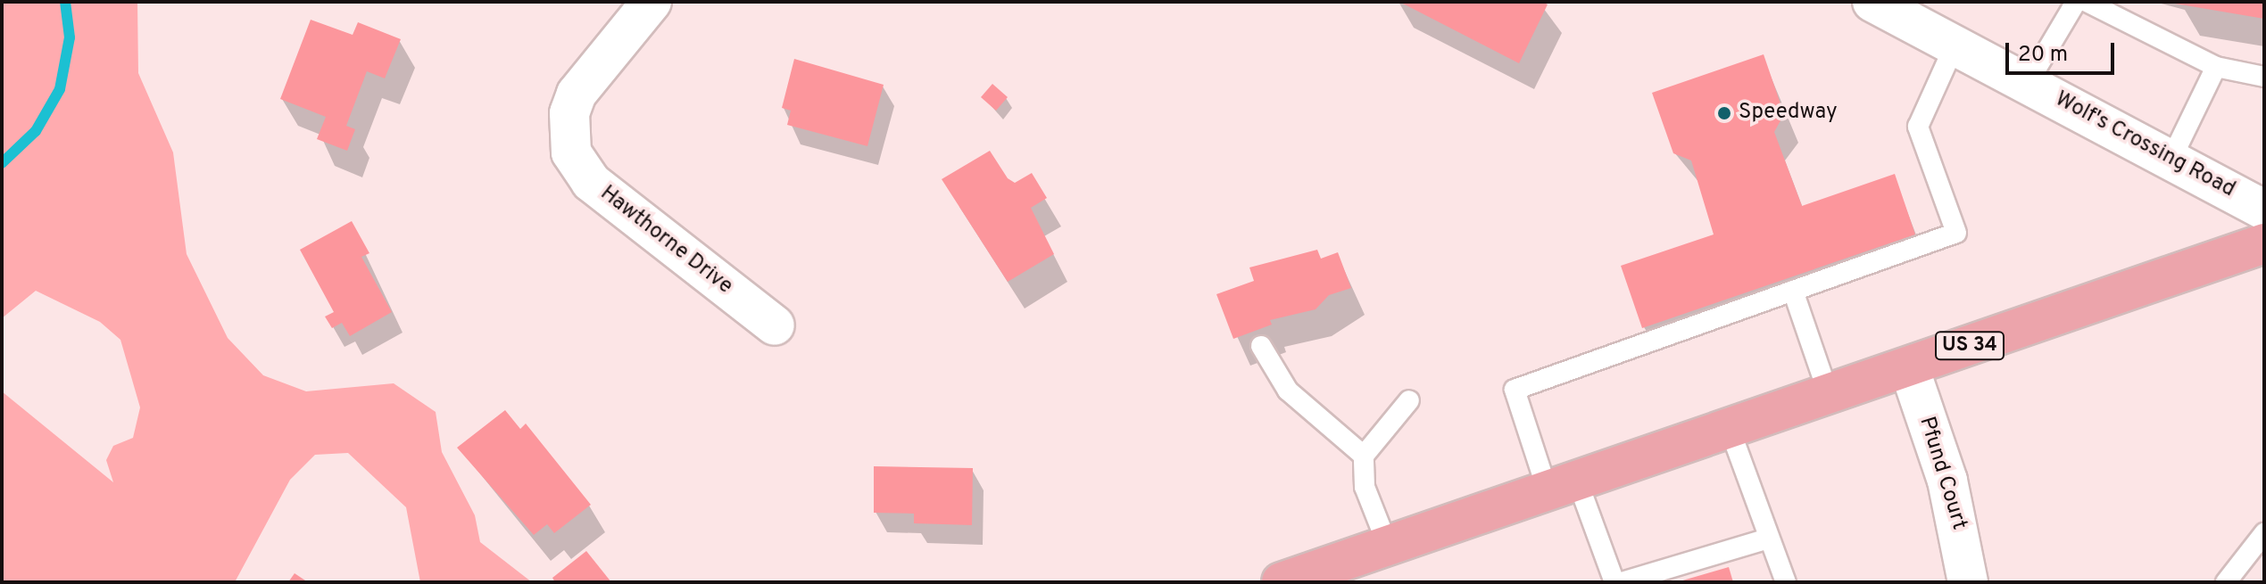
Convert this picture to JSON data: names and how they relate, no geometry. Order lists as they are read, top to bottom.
{
  "streets": {
    "main road": ["US 34"],
    "street": ["Wolf's Crossing Road", "Hawthorne Drive", "Pfund Court"]
  },
  "crossings": [
    ["US 34", "Pfund Court"]
  ],
  "places": ["Speedway"],
  "scale_bar": "20 m"
}
